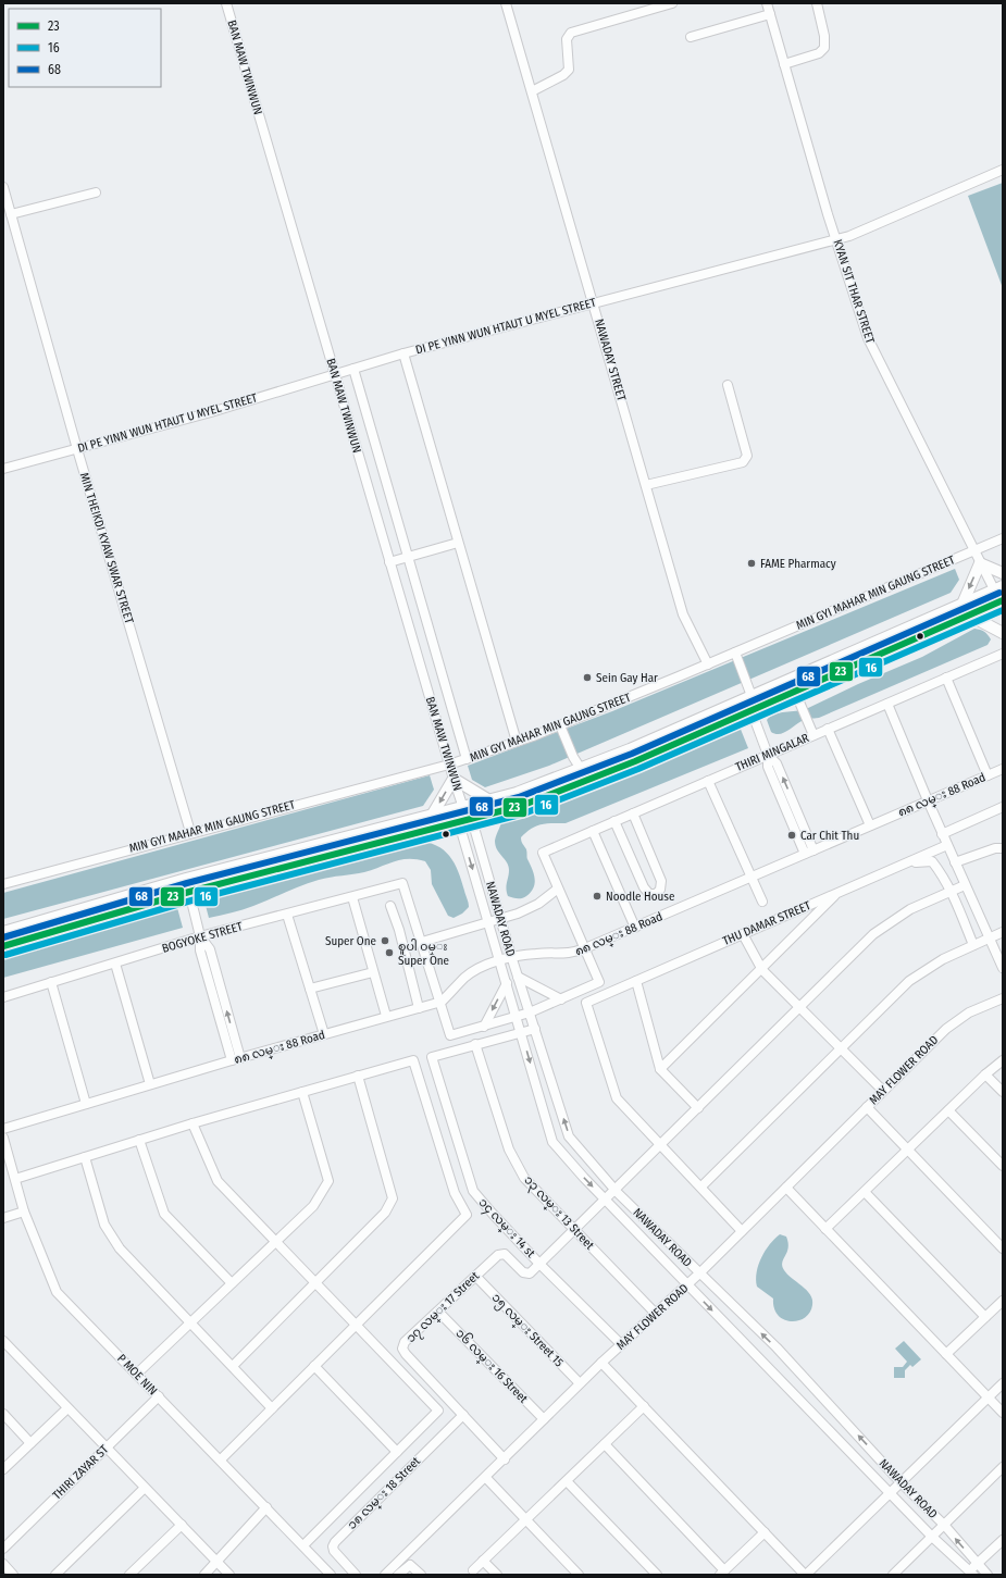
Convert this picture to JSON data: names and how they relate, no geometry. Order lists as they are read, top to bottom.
{
  "streets": {
    "street": [
      "BAN MAW TWINWUN",
      "KYAN SIT THAR STREET",
      "DI PE YINN WUN HTAUT U MYEL STREET",
      "NAWADAY STREET",
      "MIN THEIKDI KYAW SWAR STREET",
      "MIN GYI MAHAR MIN GAUNG STREET",
      "THIRI MINGALAR",
      "၈၈ လမ္း 88 Road",
      "NAWADAY ROAD",
      "THU DAMAR STREET",
      "BOGYOKE STREET",
      "MAY FLOWER ROAD",
      "၁၃ လမ္း 13 Street",
      "၁၄ လမ္း 14 st",
      "၁၇ လမ္း 17 Street",
      "၁၅ လမ္း Street 15",
      "၁၆ လမ္း 16 Street",
      "P MOE NIN",
      "THIRI ZAYAR ST",
      "၁၈ လမ္း 18 Street"
    ]
  },
  "crossings": [
    ["BAN MAW TWINWUN", "DI PE YINN WUN HTAUT U MYEL STREET"],
    ["BAN MAW TWINWUN", "MIN GYI MAHAR MIN GAUNG STREET"],
    ["BAN MAW TWINWUN", "NAWADAY ROAD"],
    ["KYAN SIT THAR STREET", "DI PE YINN WUN HTAUT U MYEL STREET"],
    ["KYAN SIT THAR STREET", "MIN GYI MAHAR MIN GAUNG STREET"],
    ["DI PE YINN WUN HTAUT U MYEL STREET", "NAWADAY STREET"],
    ["DI PE YINN WUN HTAUT U MYEL STREET", "MIN THEIKDI KYAW SWAR STREET"],
    ["NAWADAY STREET", "MIN GYI MAHAR MIN GAUNG STREET"],
    ["MIN THEIKDI KYAW SWAR STREET", "MIN GYI MAHAR MIN GAUNG STREET"],
    ["၈၈ လမ္း 88 Road", "NAWADAY ROAD"],
    ["NAWADAY ROAD", "MAY FLOWER ROAD"],
    ["MAY FLOWER ROAD", "၁၃ လမ္း 13 Street"],
    ["MAY FLOWER ROAD", "၁၄ လမ္း 14 st"],
    ["MAY FLOWER ROAD", "၁၇ လမ္း 17 Street"],
    ["MAY FLOWER ROAD", "၁၅ လမ္း Street 15"],
    ["MAY FLOWER ROAD", "၁၆ လမ္း 16 Street"],
    ["၁၃ လမ္း 13 Street", "၁၄ လမ္း 14 st"],
    ["၁၄ လမ္း 14 st", "၁၇ လမ္း 17 Street"],
    ["၁၇ လမ္း 17 Street", "၁၅ လမ္း Street 15"],
    ["၁၇ လမ္း 17 Street", "၁၆ လမ္း 16 Street"],
    ["၁၇ လမ္း 17 Street", "၁၈ လမ္း 18 Street"],
    ["P MOE NIN", "THIRI ZAYAR ST"]
  ],
  "places": [
    "FAME Pharmacy",
    "Sein Gay Har",
    "Car Chit Thu",
    "Noodle House",
    "Super One",
    "စူပါ ၀မ္း Super One"
  ],
  "lines": ["transit line 68", "transit line 23", "transit line 16"],
  "legend": ["23", "16", "68"]
}
